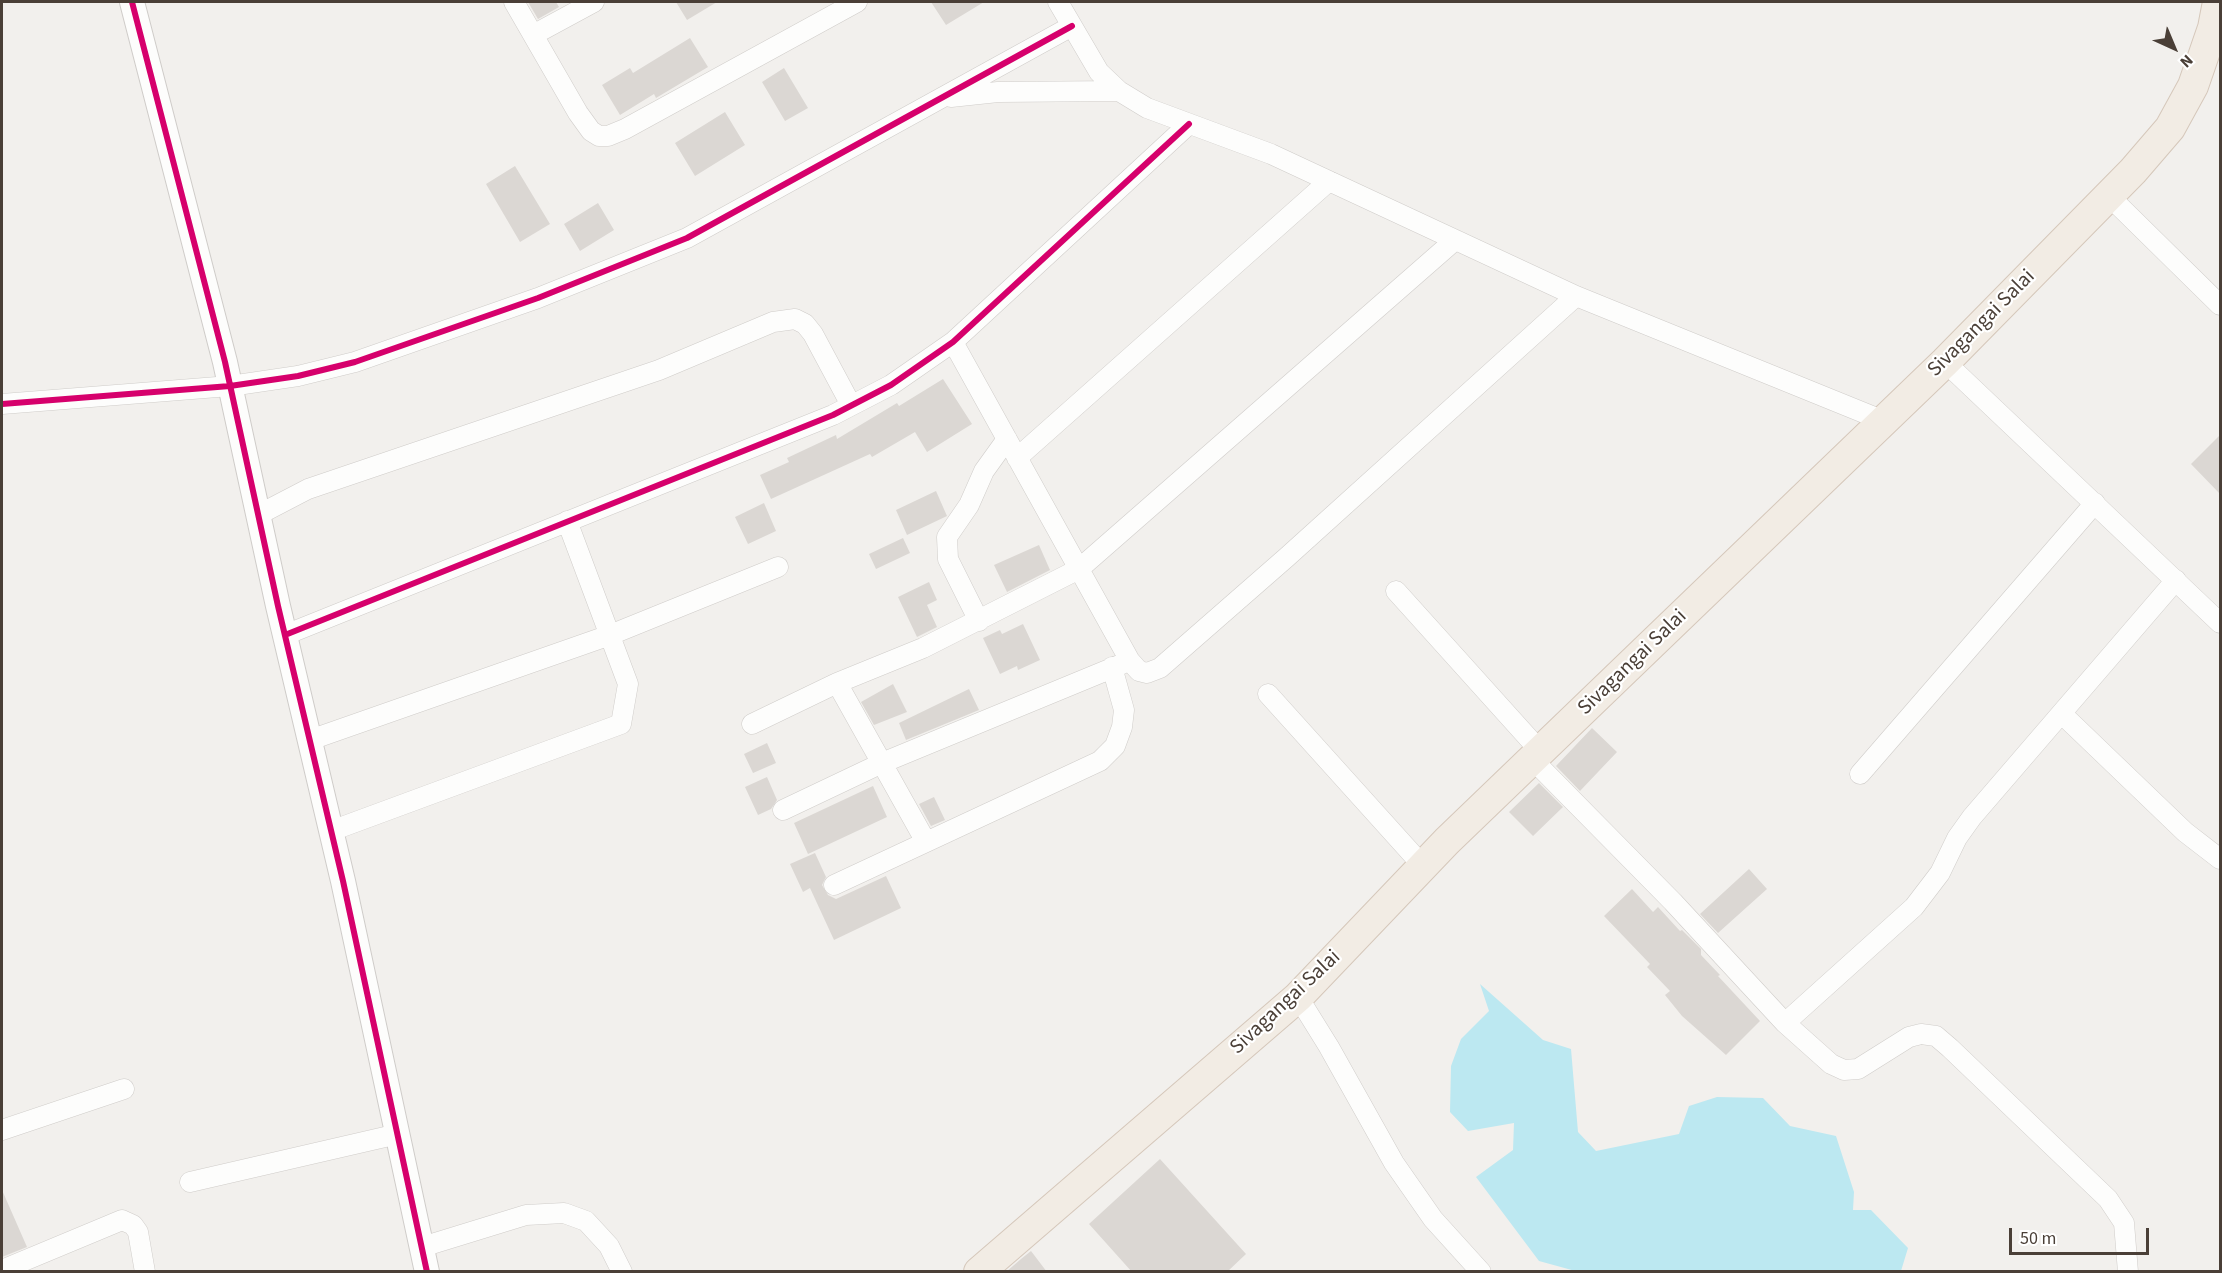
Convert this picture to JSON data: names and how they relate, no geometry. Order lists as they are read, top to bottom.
{
  "streets": {
    "main road": ["Sivagangai Salai"]
  },
  "scale_bar": "50 m",
  "north": "bottom right"
}
